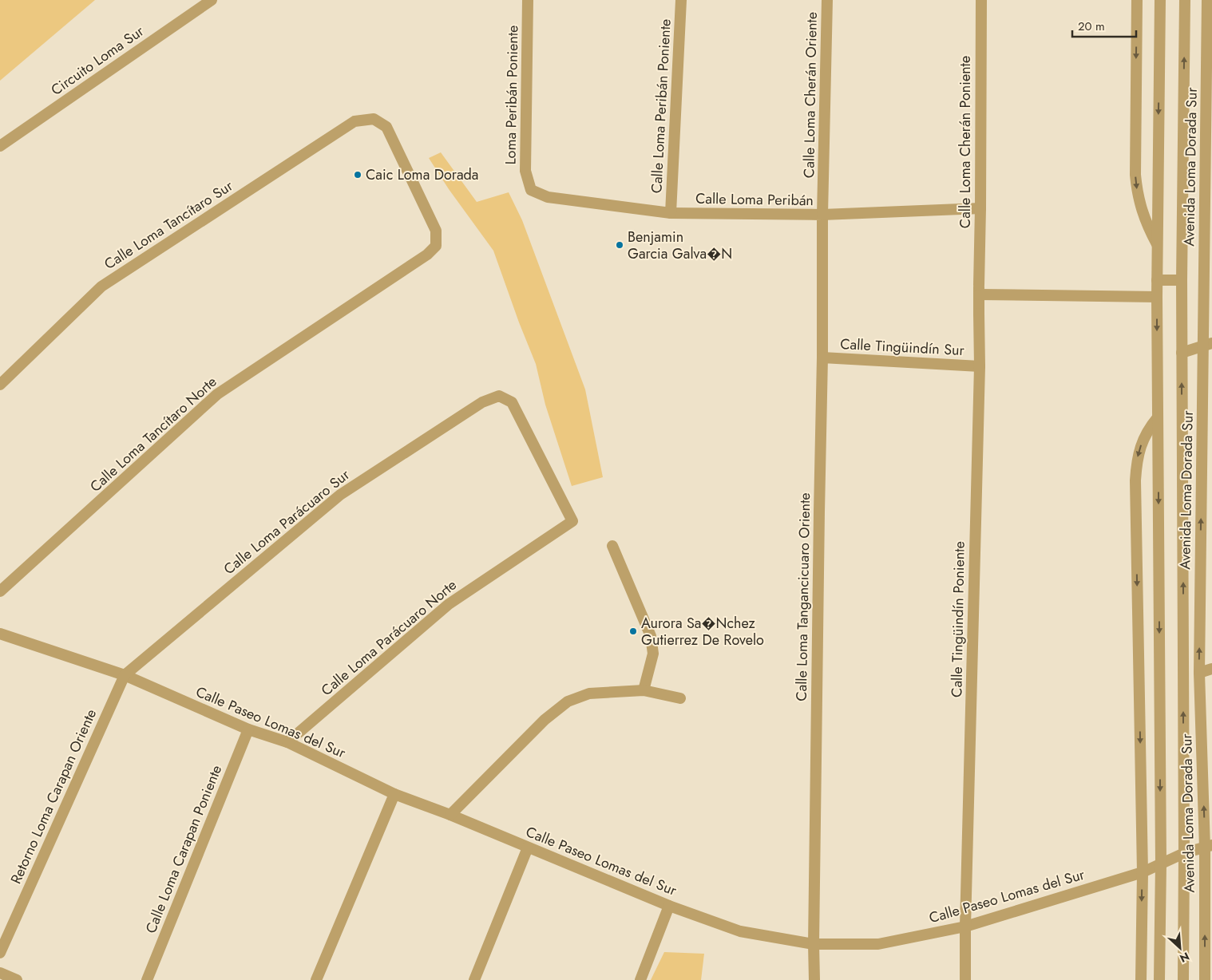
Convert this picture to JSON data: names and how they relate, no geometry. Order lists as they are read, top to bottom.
{
  "streets": {
    "street": [
      "Circuito Loma Sur",
      "Loma Peribán Poniente",
      "Calle Loma Cherán Oriente",
      "Calle Loma Peribán Poniente",
      "Calle Loma Cherán Poniente",
      "Avenida Loma Dorada Sur",
      "Calle Loma Peribán",
      "Calle Loma Tancítaro Sur",
      "Calle Tingüindín Sur",
      "Calle Loma Tancítaro Norte",
      "Calle Loma Parácuaro Sur",
      "Calle Loma Tangancicuaro Oriente",
      "Calle Tingüindín Poniente",
      "Calle Loma Parácuaro Norte",
      "Calle Paseo Lomas del Sur",
      "Retorno Loma Carapan Oriente",
      "Calle Loma Carapan Poniente"
    ]
  },
  "crossings": [
    ["Loma Peribán Poniente", "Calle Loma Peribán"],
    ["Calle Loma Cherán Oriente", "Calle Loma Peribán"],
    ["Calle Loma Cherán Oriente", "Calle Loma Tangancicuaro Oriente"],
    ["Calle Loma Peribán Poniente", "Calle Loma Peribán"],
    ["Calle Loma Cherán Poniente", "Calle Loma Peribán"],
    ["Calle Loma Cherán Poniente", "Calle Tingüindín Poniente"],
    ["Avenida Loma Dorada Sur", "Calle Paseo Lomas del Sur"],
    ["Calle Loma Peribán", "Calle Loma Tangancicuaro Oriente"],
    ["Calle Loma Tancítaro Sur", "Calle Loma Tancítaro Norte"],
    ["Calle Tingüindín Sur", "Calle Loma Tangancicuaro Oriente"],
    ["Calle Tingüindín Sur", "Calle Tingüindín Poniente"],
    ["Calle Loma Parácuaro Sur", "Calle Loma Parácuaro Norte"],
    ["Calle Loma Parácuaro Sur", "Calle Paseo Lomas del Sur"],
    ["Calle Loma Parácuaro Sur", "Retorno Loma Carapan Oriente"],
    ["Calle Loma Tangancicuaro Oriente", "Calle Paseo Lomas del Sur"],
    ["Calle Tingüindín Poniente", "Calle Paseo Lomas del Sur"],
    ["Calle Loma Parácuaro Norte", "Calle Paseo Lomas del Sur"],
    ["Calle Paseo Lomas del Sur", "Retorno Loma Carapan Oriente"],
    ["Calle Paseo Lomas del Sur", "Calle Loma Carapan Poniente"]
  ],
  "places": ["Caic Loma Dorada", "Benjamin Garcia Galva�N", "Aurora Sa�Nchez Gutierrez De Rovelo"],
  "scale_bar": "20 m",
  "north": "bottom right"
}
